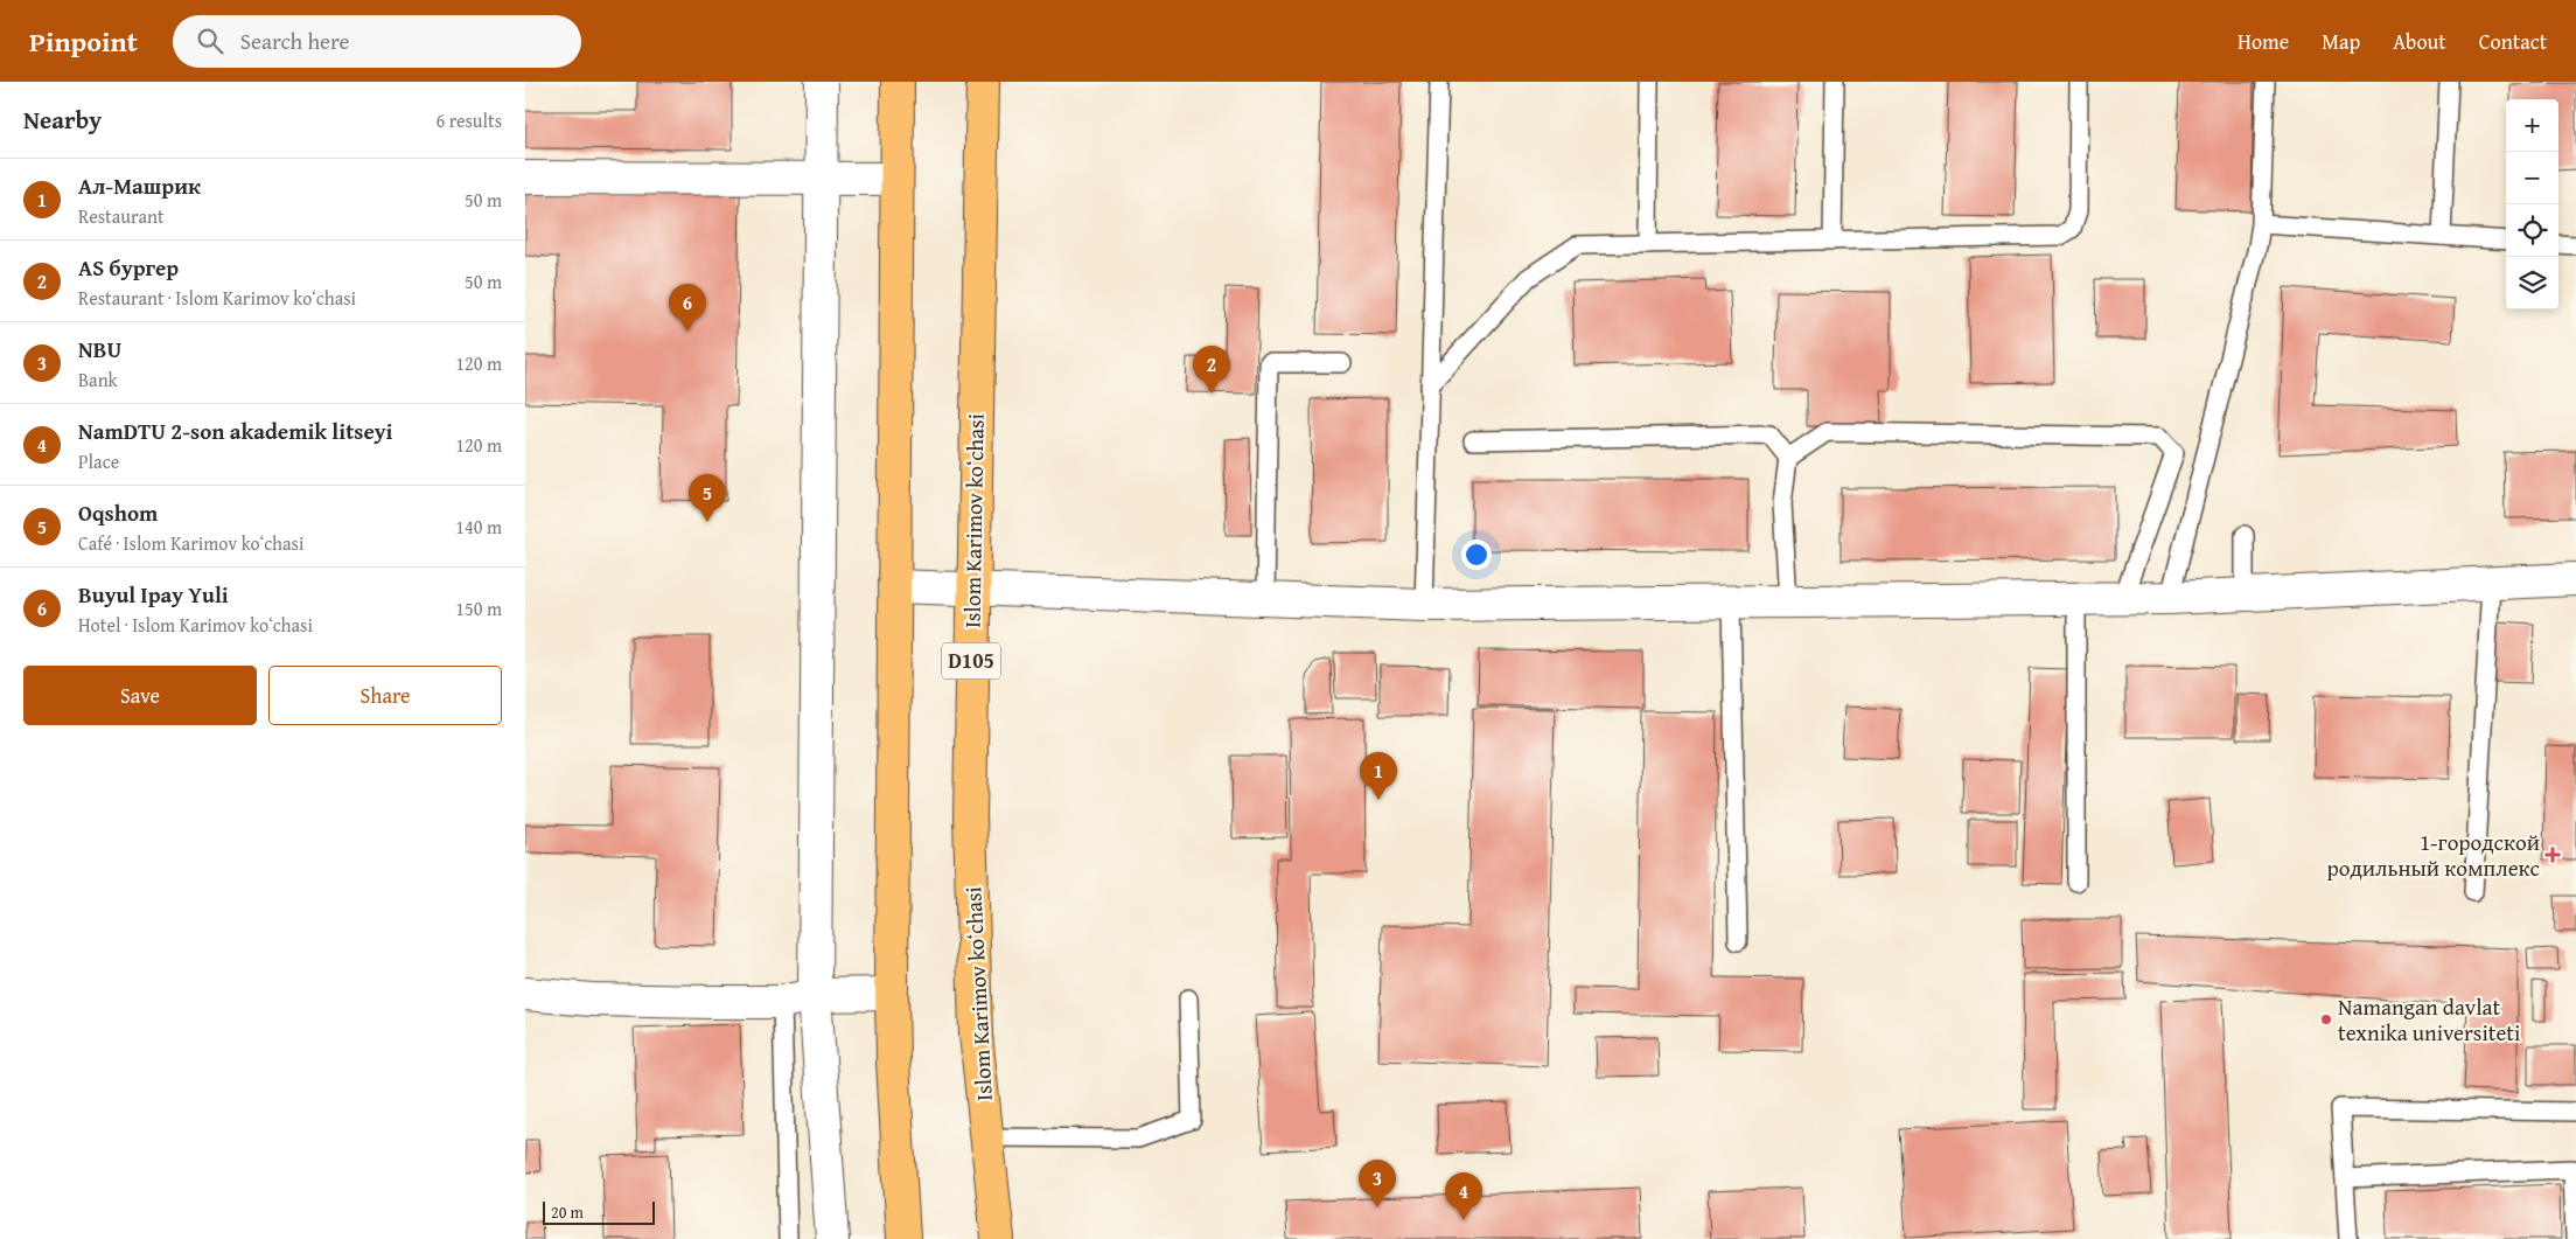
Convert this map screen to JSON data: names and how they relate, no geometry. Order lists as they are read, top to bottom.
{
  "streets": {
    "highway": ["Islom Karimov koʻchasi", "D105"]
  },
  "places": {
    "health": ["1-городской родильный комплекс"],
    "other": ["Namangan davlat texnika universiteti"]
  },
  "scale_bar": "20 m",
  "page": {
    "header": "Pinpoint",
    "search": "Search here",
    "nav": [
      "Home",
      "Map",
      "About",
      "Contact"
    ],
    "heading": ["Nearby", "6 results"],
    "map_buttons": ["+", "−"],
    "list": [
      {
        "mark": "1",
        "name": "Ал-Машрик",
        "note": "Restaurant",
        "value": "50 m"
      },
      {
        "mark": "2",
        "name": "AS бургер",
        "note": "Restaurant · Islom Karimov koʻchasi",
        "value": "50 m"
      },
      {
        "mark": "3",
        "name": "NBU",
        "note": "Bank",
        "value": "120 m"
      },
      {
        "mark": "4",
        "name": "NamDTU 2-son akademik litseyi",
        "note": "Place",
        "value": "120 m"
      },
      {
        "mark": "5",
        "name": "Oqshom",
        "note": "Café · Islom Karimov koʻchasi",
        "value": "140 m"
      },
      {
        "mark": "6",
        "name": "Buyul Ipay Yuli",
        "note": "Hotel · Islom Karimov koʻchasi",
        "value": "150 m"
      }
    ],
    "pins": [
      "6",
      "2",
      "5",
      "1",
      "3",
      "4"
    ],
    "buttons": ["Save", "Share"],
    "scale": "20 m"
  }
}
